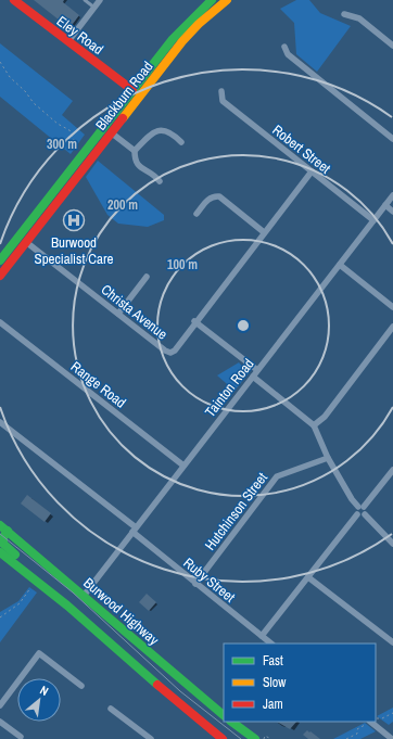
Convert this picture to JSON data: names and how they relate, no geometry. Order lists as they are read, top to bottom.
{
  "streets": {
    "main road": ["Eley Road", "Blackburn Road", "Burwood Highway"],
    "street": [
      "Robert Street",
      "Christa Avenue",
      "Range Road",
      "Tainton Road",
      "Hutchinson Street",
      "Ruby Street"
    ]
  },
  "crossings": [
    ["Eley Road", "Blackburn Road"],
    ["Blackburn Road", "Christa Avenue"],
    ["Robert Street", "Christa Avenue"],
    ["Robert Street", "Tainton Road"],
    ["Range Road", "Tainton Road"],
    ["Tainton Road", "Ruby Street"],
    ["Tainton Road", "Burwood Highway"],
    ["Hutchinson Street", "Ruby Street"]
  ],
  "places": {
    "hospital": ["Burwood Specialist Care"]
  },
  "legend": ["Fast", "Slow", "Jam"],
  "north": "top right",
  "rings": ["300 m", "200 m", "100 m"]
}
